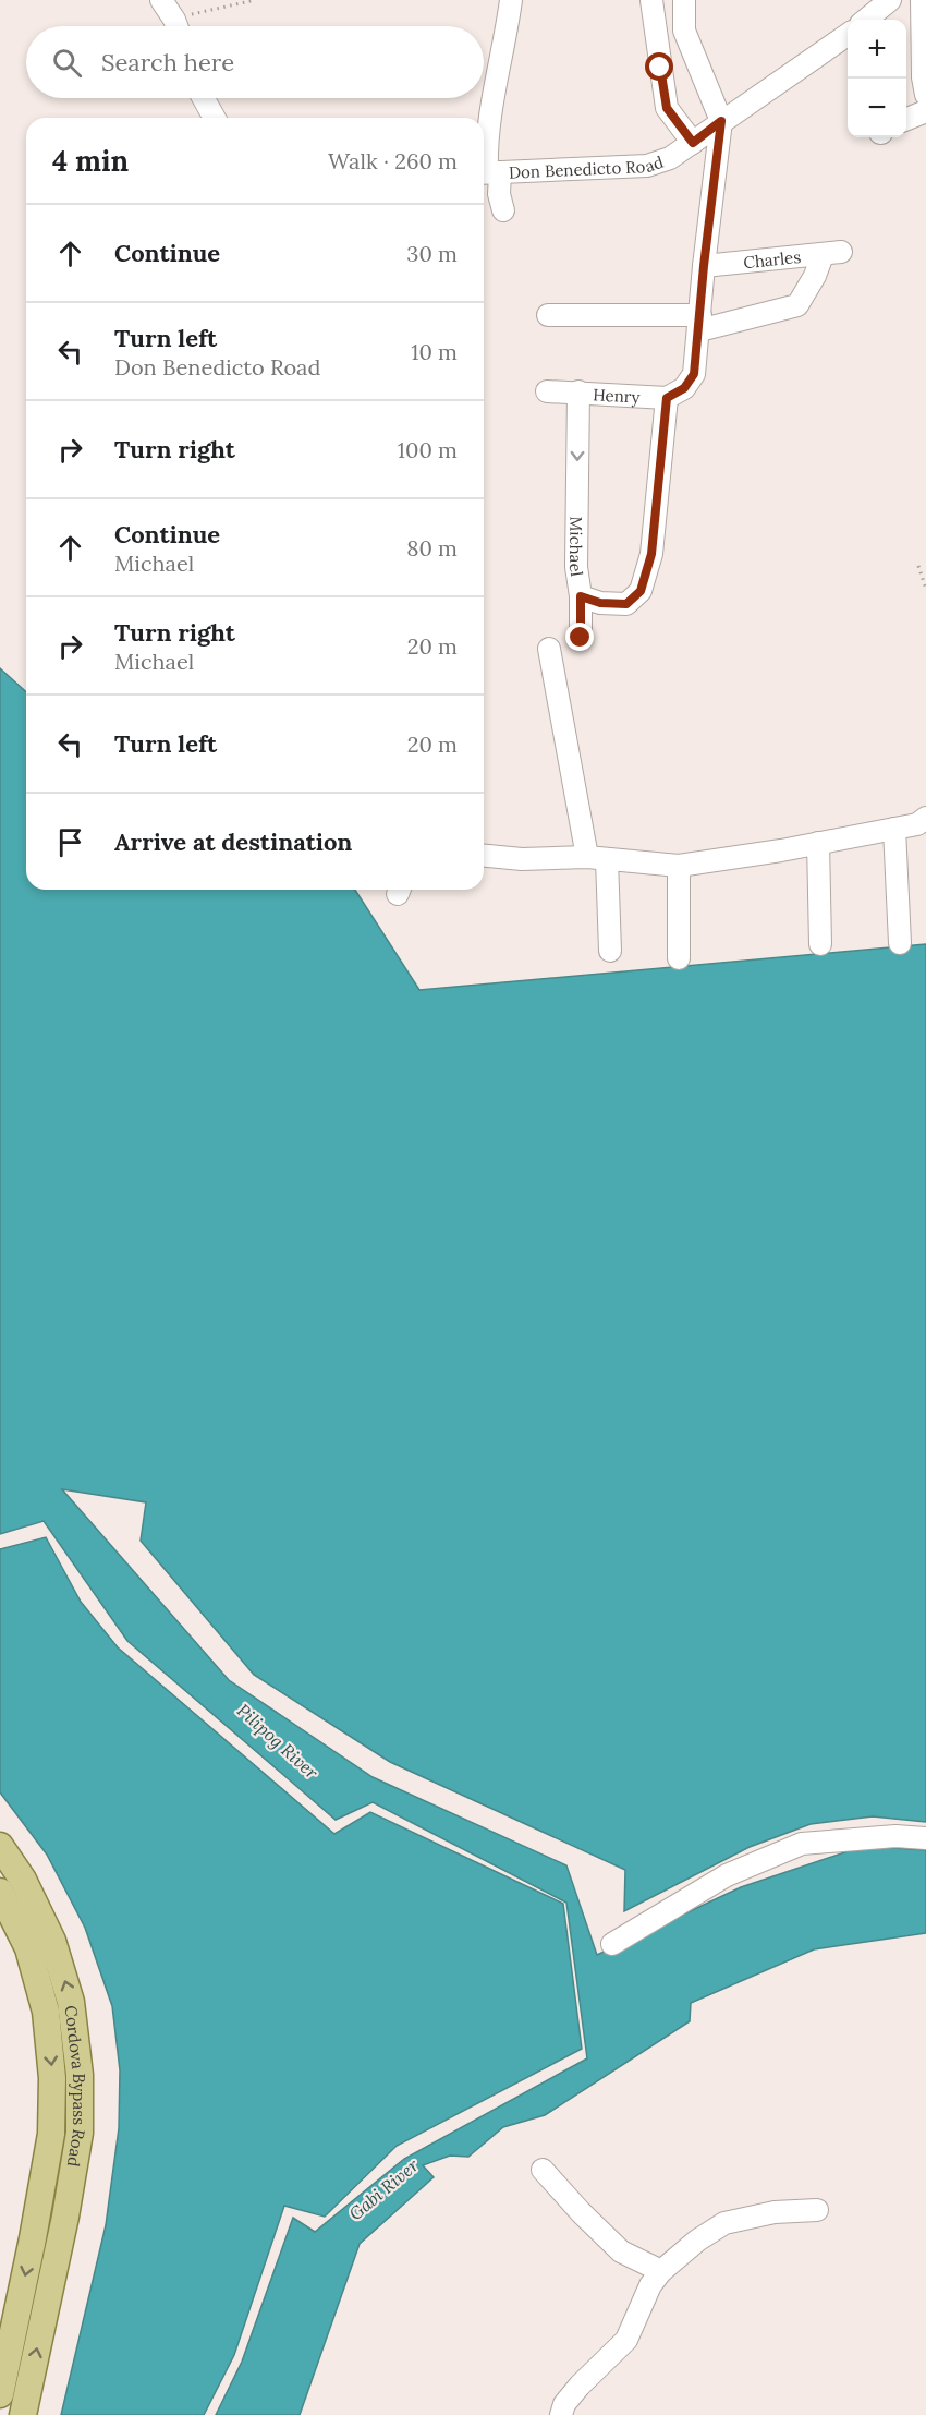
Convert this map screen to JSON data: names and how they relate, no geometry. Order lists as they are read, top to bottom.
{
  "streets": {
    "main road": ["Cordova Bypass Road"],
    "street": [
      "Don Benedicto Road",
      "Charles",
      "Henry",
      "Michael"
    ]
  },
  "crossings": [
    ["Henry", "Michael"]
  ],
  "one_way": ["Michael"],
  "water": ["Pilipog River", "Gabi River"],
  "page": {
    "map_buttons": ["+", "−"],
    "search": "Search here",
    "heading": ["4 min", "Walk · 260 m"],
    "list": [
      ["Continue", "30 m"],
      ["Turn left", "Don Benedicto Road", "10 m"],
      ["Turn right", "100 m"],
      ["Continue", "Michael", "80 m"],
      ["Turn right", "Michael", "20 m"],
      ["Turn left", "20 m"],
      "Arrive at destination"
    ]
  }
}
